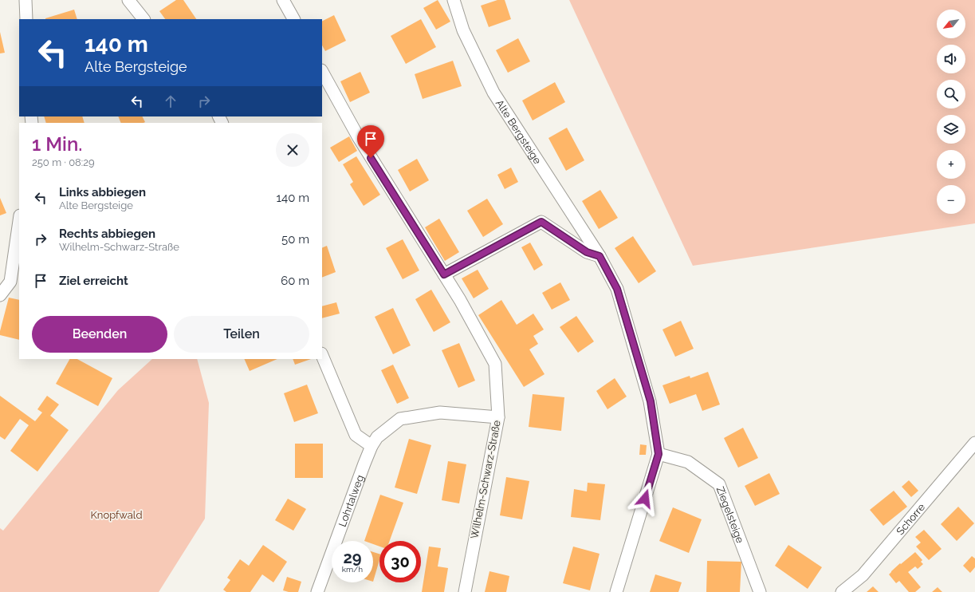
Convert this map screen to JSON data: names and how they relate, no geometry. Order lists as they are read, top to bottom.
{
  "streets": {
    "street": [
      "Alte Bergsteige",
      "Wilhelm-Schwarz-Straße",
      "Lohrtalweg",
      "Ziegelsteige",
      "Schorre"
    ]
  },
  "crossings": [
    ["Alte Bergsteige", "Ziegelsteige"],
    ["Wilhelm-Schwarz-Straße", "Lohrtalweg"]
  ],
  "parks": ["Knopfwald"],
  "north": "bottom left",
  "page": {
    "map_buttons": ["+", "−"],
    "turn": ["140 m", "Alte Bergsteige"],
    "heading": ["1 Min.", "250 m · 08:29"],
    "list": [
      {
        "name": "Links abbiegen",
        "note": "Alte Bergsteige",
        "value": "140 m"
      },
      {
        "name": "Rechts abbiegen",
        "note": "Wilhelm-Schwarz-Straße",
        "value": "50 m"
      },
      {
        "name": "Ziel erreicht",
        "value": "60 m"
      }
    ],
    "buttons": ["Beenden", "Teilen"],
    "speed": "29 km/h",
    "limit": "30"
  }
}
